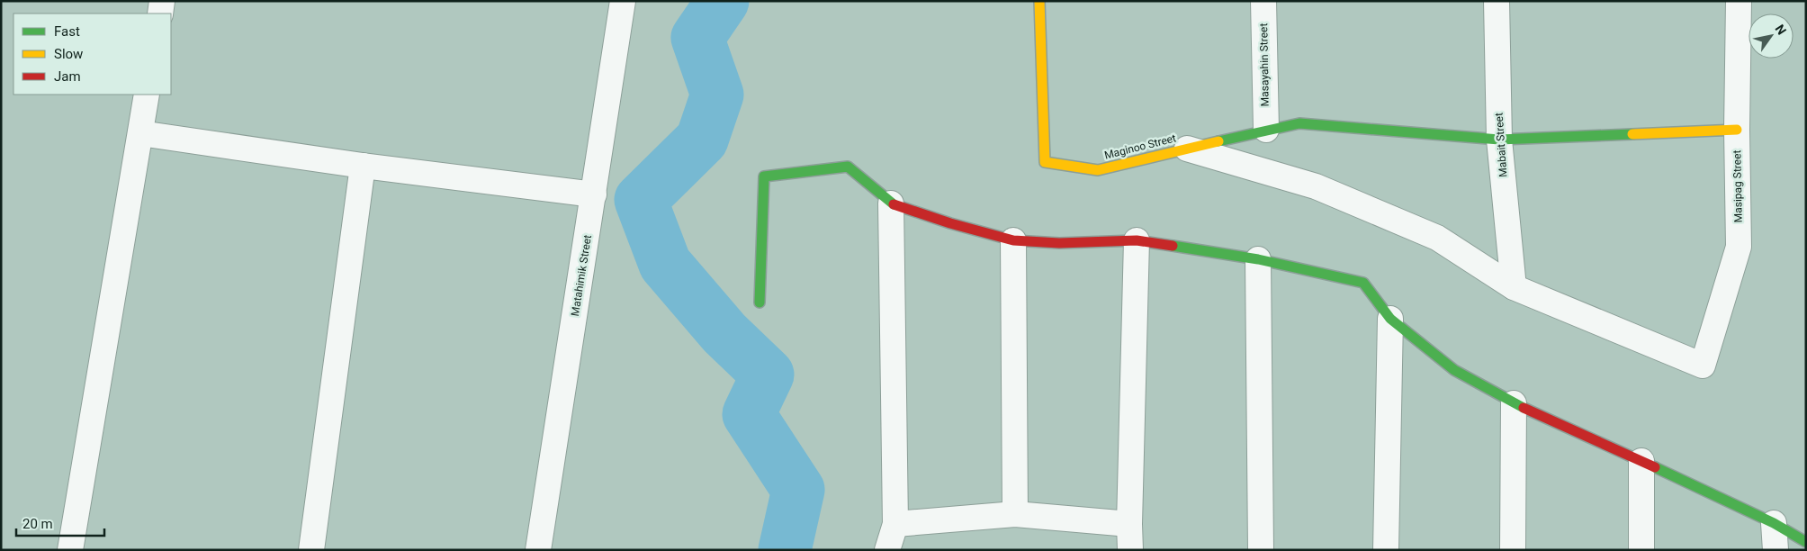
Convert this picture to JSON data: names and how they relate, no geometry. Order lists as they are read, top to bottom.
{
  "streets": {
    "street": [
      "Masayahin Street",
      "Mabait Street",
      "Maginoo Street",
      "Masipag Street",
      "Matahimik Street"
    ]
  },
  "crossings": [
    ["Masayahin Street", "Maginoo Street"],
    ["Mabait Street", "Maginoo Street"],
    ["Mabait Street", "Masipag Street"],
    ["Maginoo Street", "Masipag Street"]
  ],
  "legend": ["Fast", "Slow", "Jam"],
  "scale_bar": "20 m",
  "north": "top right"
}
